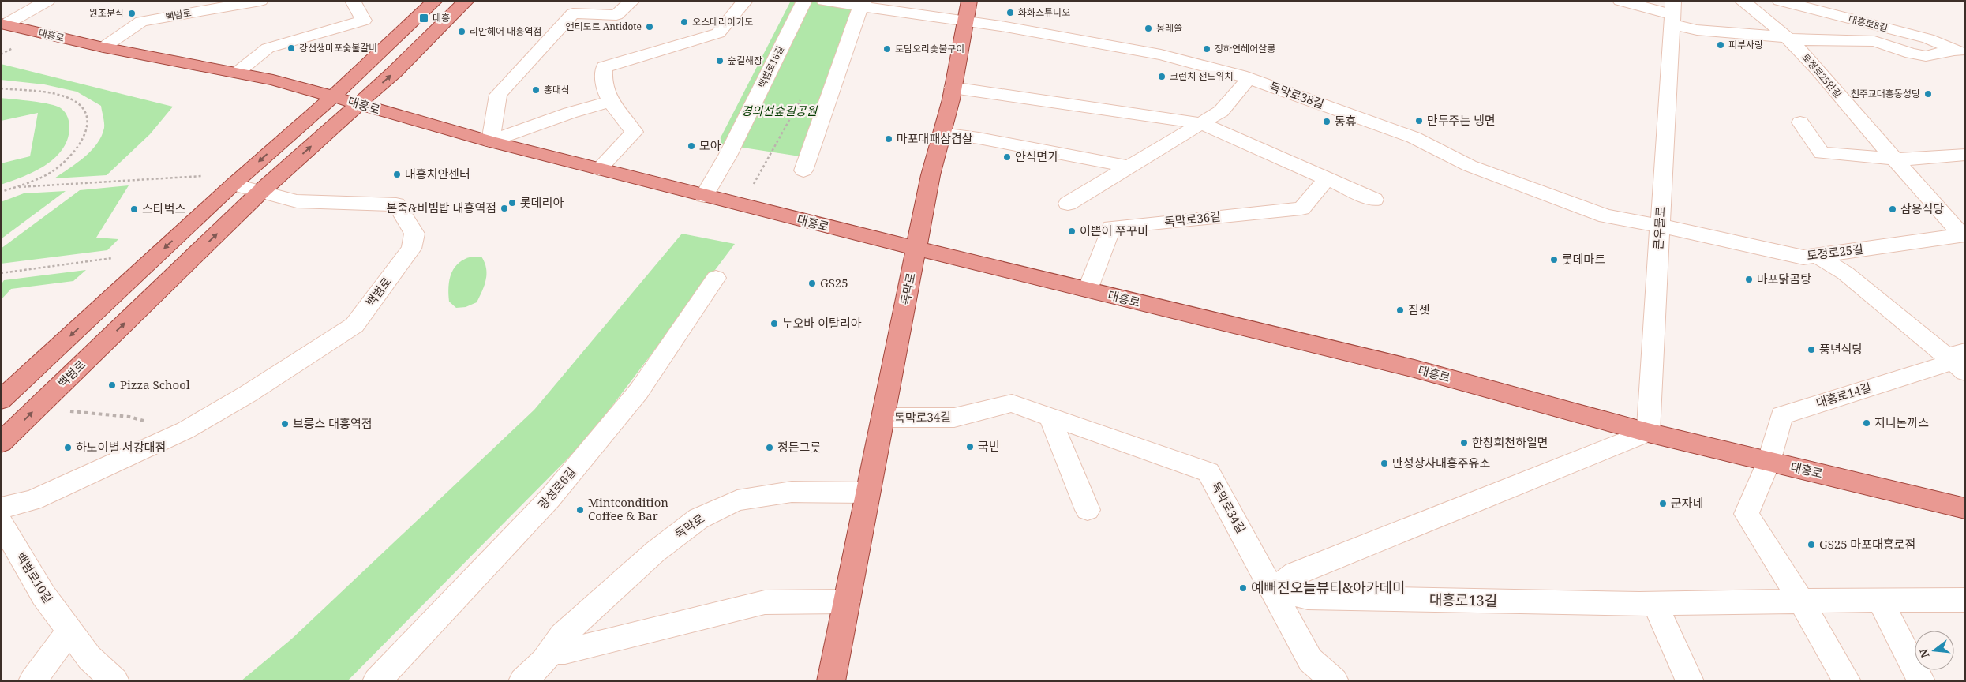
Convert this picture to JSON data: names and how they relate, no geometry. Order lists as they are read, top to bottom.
{
  "streets": {
    "main road": ["백범로", "대흥로", "독막로"],
    "street": [
      "대흥로8길",
      "백범로16길",
      "토정로25안길",
      "독막로38길",
      "독막로36길",
      "큰우물로",
      "토정로25길",
      "대흥로14길",
      "독막로34길",
      "광성로6길",
      "백범로10길",
      "대흥로13길"
    ]
  },
  "crossings": [
    ["백범로", "대흥로"],
    ["대흥로8길", "토정로25안길"],
    ["대흥로", "백범로16길"],
    ["대흥로", "독막로36길"],
    ["대흥로", "큰우물로"],
    ["대흥로", "독막로"],
    ["대흥로", "대흥로14길"],
    ["토정로25안길", "토정로25길"],
    ["독막로38길", "큰우물로"],
    ["독막로38길", "토정로25길"],
    ["독막로38길", "독막로"],
    ["큰우물로", "토정로25길"],
    ["토정로25길", "대흥로14길"],
    ["독막로", "독막로34길"],
    ["독막로34길", "대흥로13길"]
  ],
  "one_way": ["백범로"],
  "parks": ["경의선숲길공원"],
  "places": {
    "other": [
      "화화스튜디오",
      "원조분식",
      "오스테리아카도",
      "앤티도트 Antidote",
      "몽레쓸",
      "리안헤어 대흥역점",
      "피부사랑",
      "강선생마포숯불갈비",
      "토담오리숯불구이",
      "정하연헤어살롱",
      "숲길해장",
      "크런치 샌드위치",
      "홍대삭",
      "천주교대흥동성당",
      "만두주는 냉면",
      "동휴",
      "마포대패삼겹살",
      "모아",
      "안식면가",
      "대흥치안센터",
      "롯데리아",
      "본죽&비빔밥 대흥역점",
      "스타벅스",
      "삼용식당",
      "이쁜이 쭈꾸미",
      "롯데마트",
      "마포닭곰탕",
      "GS25",
      "짐셋",
      "누오바 이탈리아",
      "풍년식당",
      "Pizza School",
      "지니돈까스",
      "브롱스 대흥역점",
      "한창희천하일면",
      "국빈",
      "하노이별 서강대점",
      "정든그릇",
      "만성상사대흥주유소",
      "군자네",
      "Mintcondition Coffee & Bar",
      "GS25 마포대흥로점",
      "예뻐진오늘뷰티&아카데미"
    ],
    "transit": ["대흥"]
  },
  "north": "left"
}
